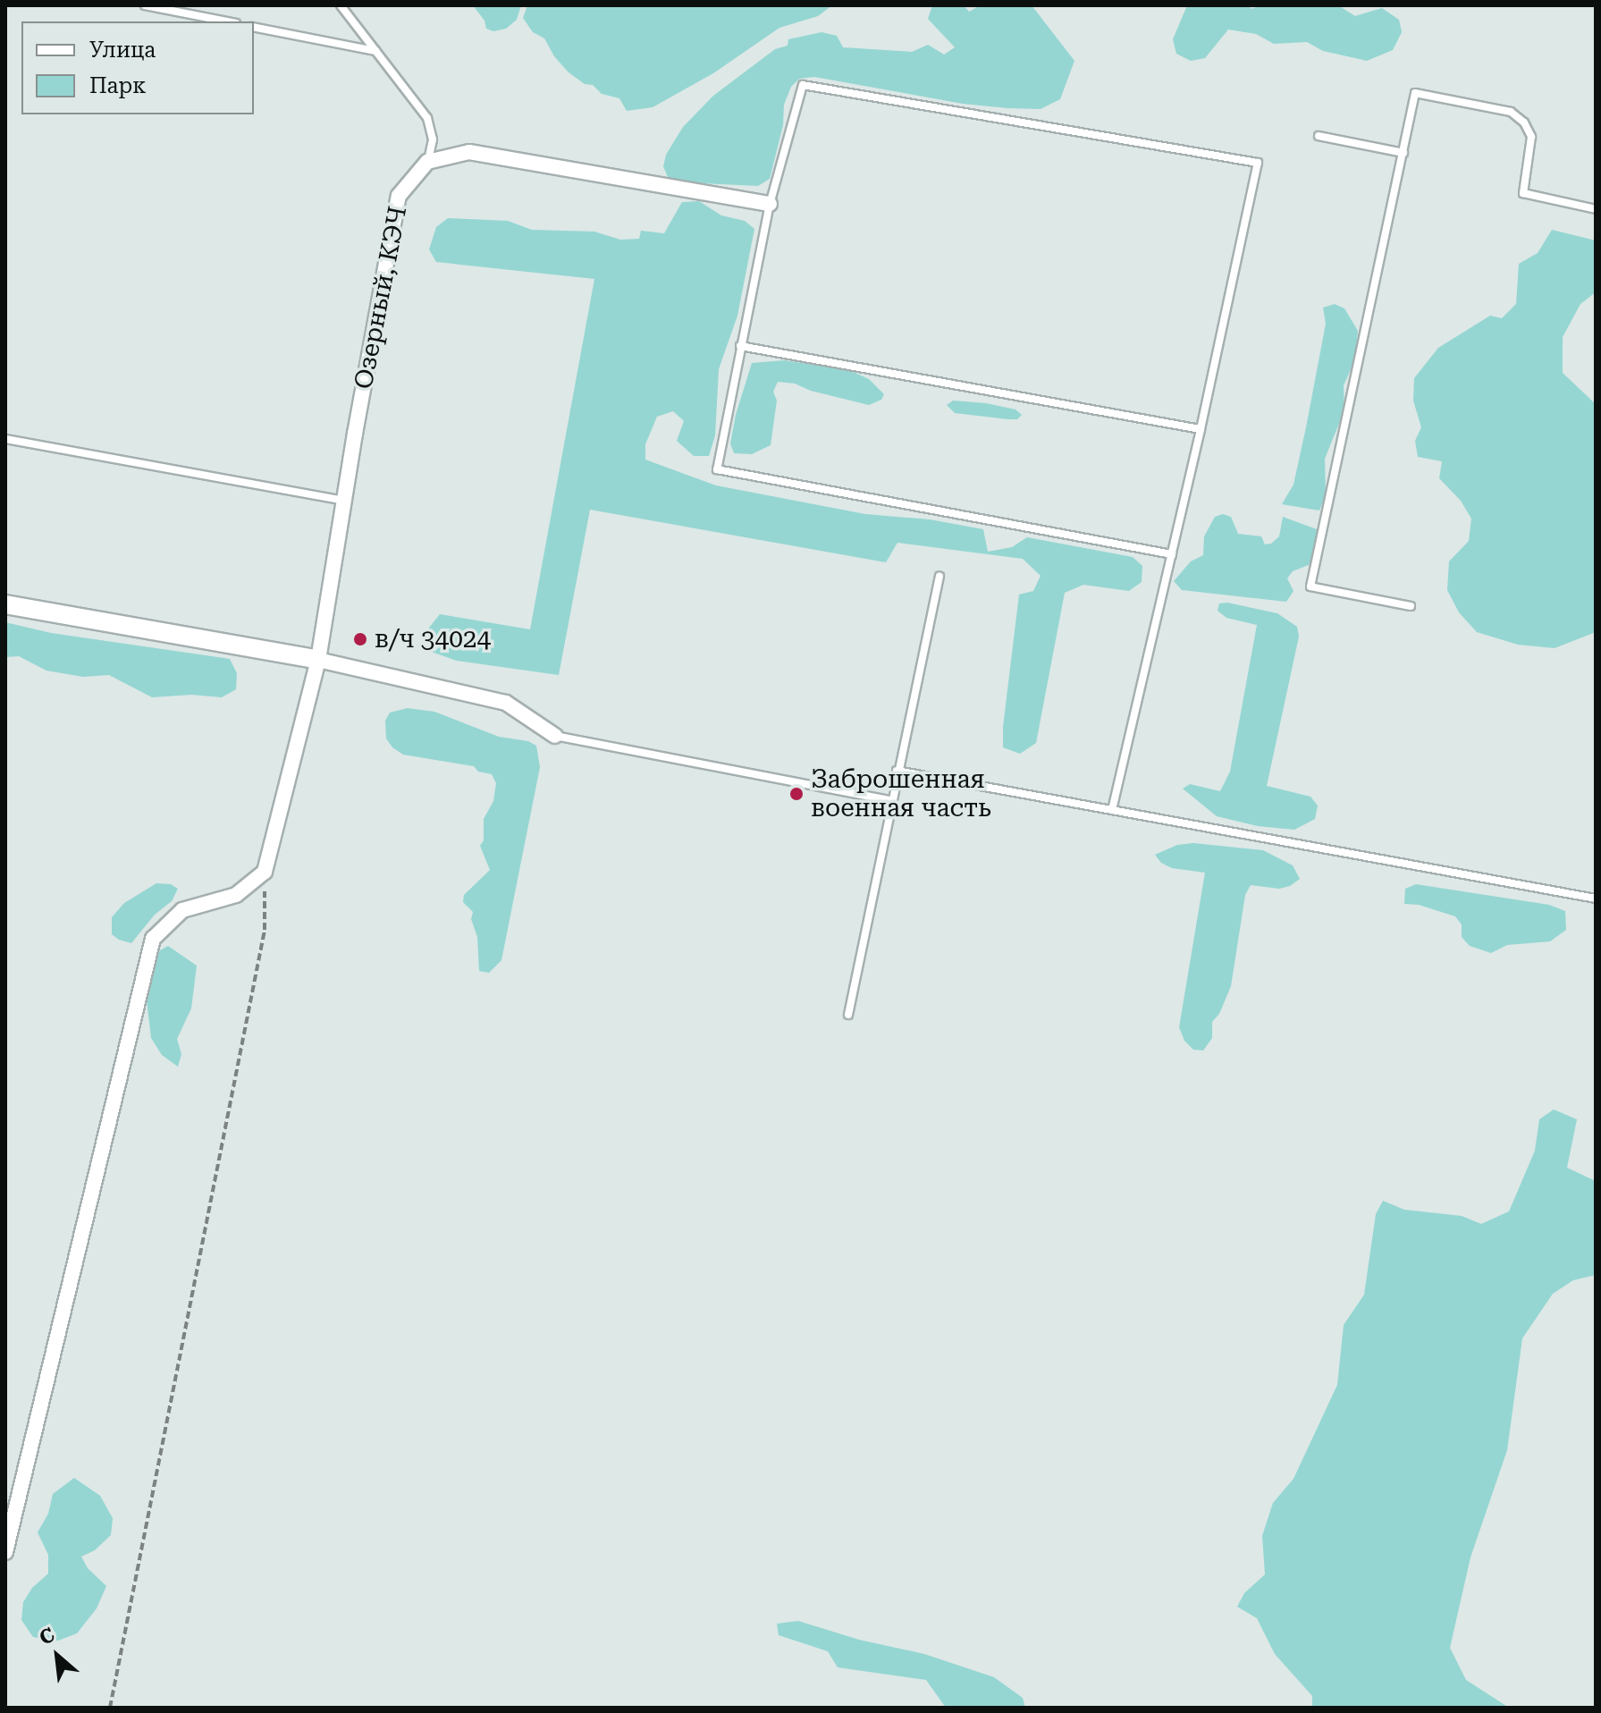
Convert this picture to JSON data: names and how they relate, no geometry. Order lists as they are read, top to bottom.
{
  "streets": {
    "street": ["Озерный, КЭЧ"]
  },
  "places": ["в/ч 34024", "Заброшенная военная часть"],
  "legend": ["Улица", "Парк"],
  "north": "top left"
}
